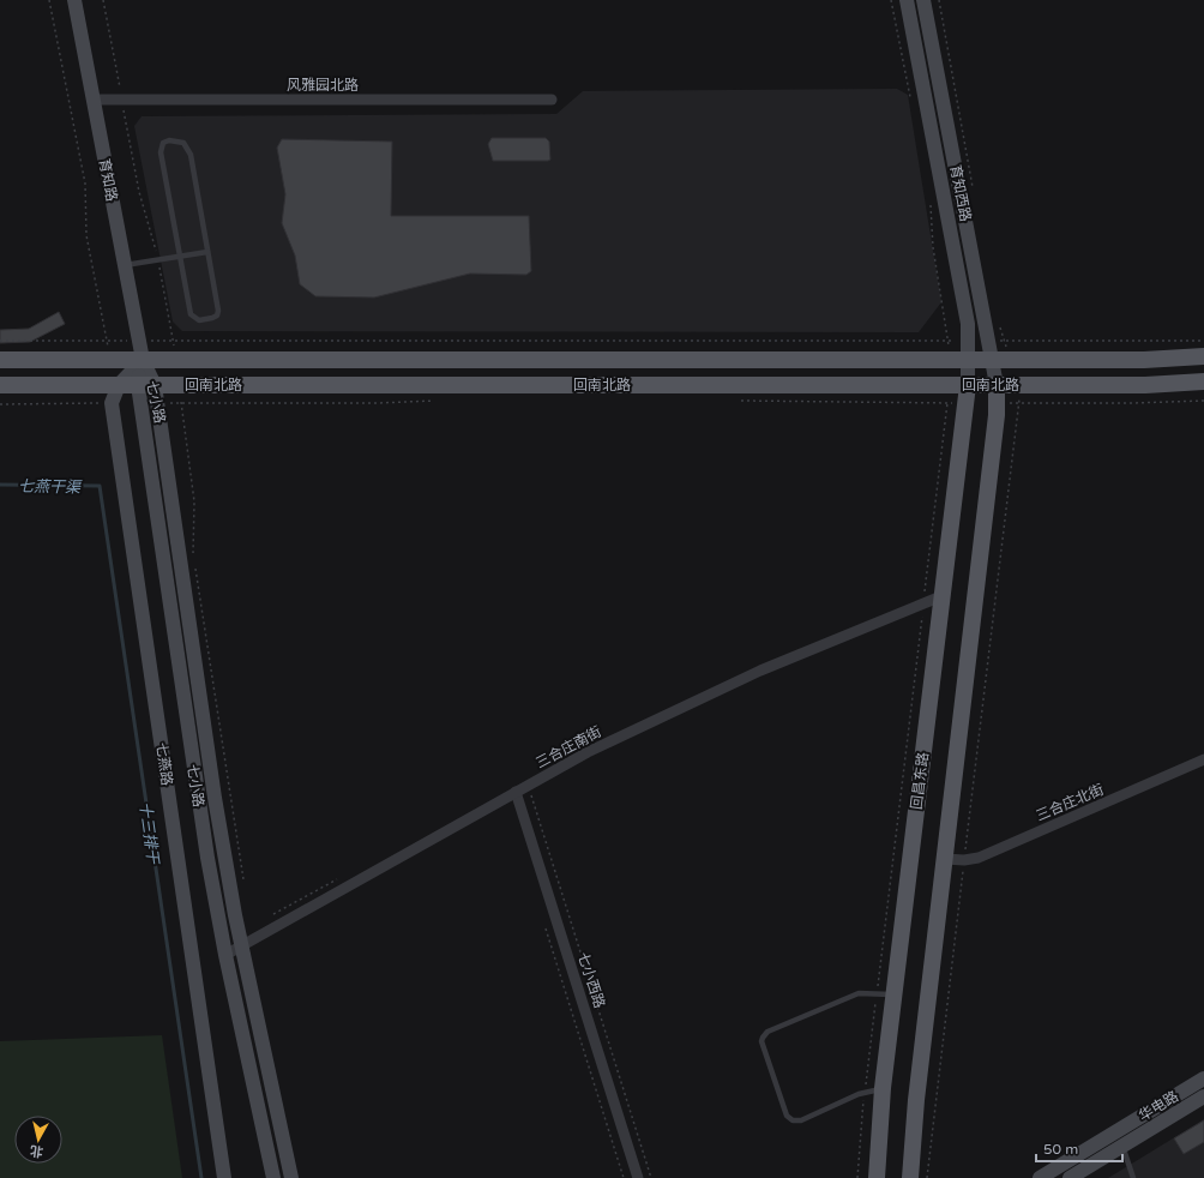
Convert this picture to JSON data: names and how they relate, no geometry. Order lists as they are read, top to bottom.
{
  "streets": {
    "main road": ["回南北路", "回昌东路"],
    "street": [
      "风雅园北路",
      "育知路",
      "育知西路",
      "七小路",
      "三合庄南街",
      "七燕路",
      "三合庄北街",
      "七小西路",
      "华电路"
    ]
  },
  "crossings": [
    ["风雅园北路", "育知路"],
    ["育知路", "回南北路"],
    ["育知路", "七小路"],
    ["育知路", "七燕路"],
    ["育知西路", "回南北路"],
    ["育知西路", "回昌东路"],
    ["回南北路", "七小路"],
    ["回南北路", "七燕路"],
    ["回南北路", "回昌东路"],
    ["七小路", "三合庄南街"],
    ["七小路", "七燕路"],
    ["三合庄南街", "回昌东路"],
    ["三合庄南街", "七小西路"]
  ],
  "water": ["七燕干渠", "十三排干"],
  "scale_bar": "50 m",
  "north": "bottom"
}
